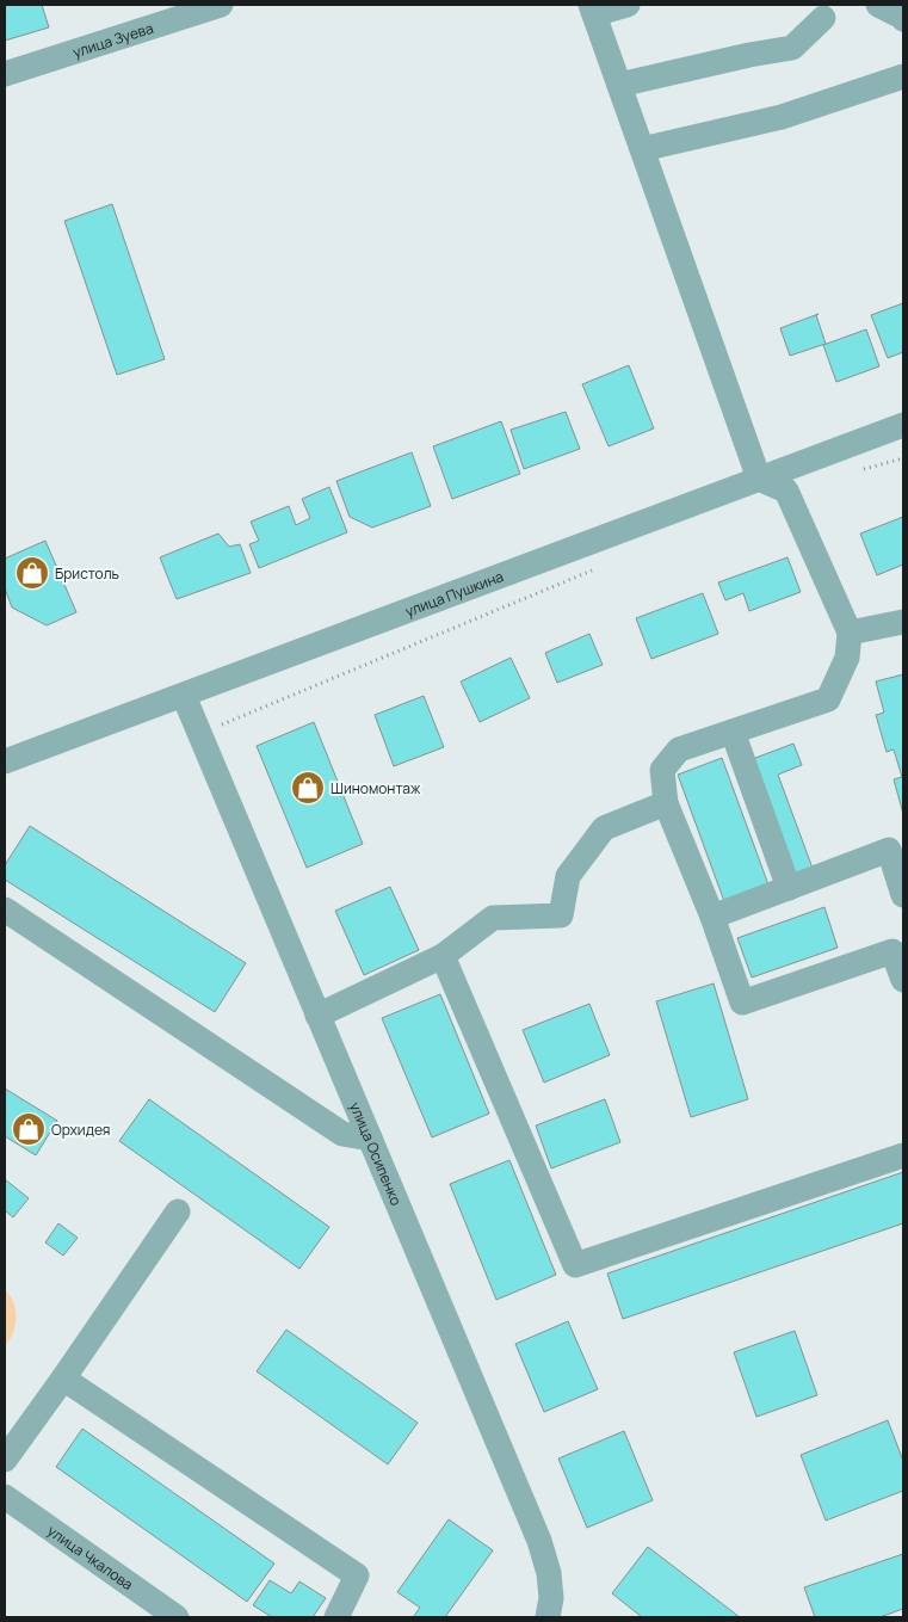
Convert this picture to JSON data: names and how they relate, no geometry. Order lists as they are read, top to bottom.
{
  "streets": {
    "street": [
      "улица Зуева",
      "улица Пушкина",
      "улица Осипенко",
      "улица Чкалова"
    ]
  },
  "crossings": [
    ["улица Пушкина", "улица Осипенко"]
  ],
  "places": {
    "shop": ["Бристоль", "Шиномонтаж", "Орхидея"]
  }
}
